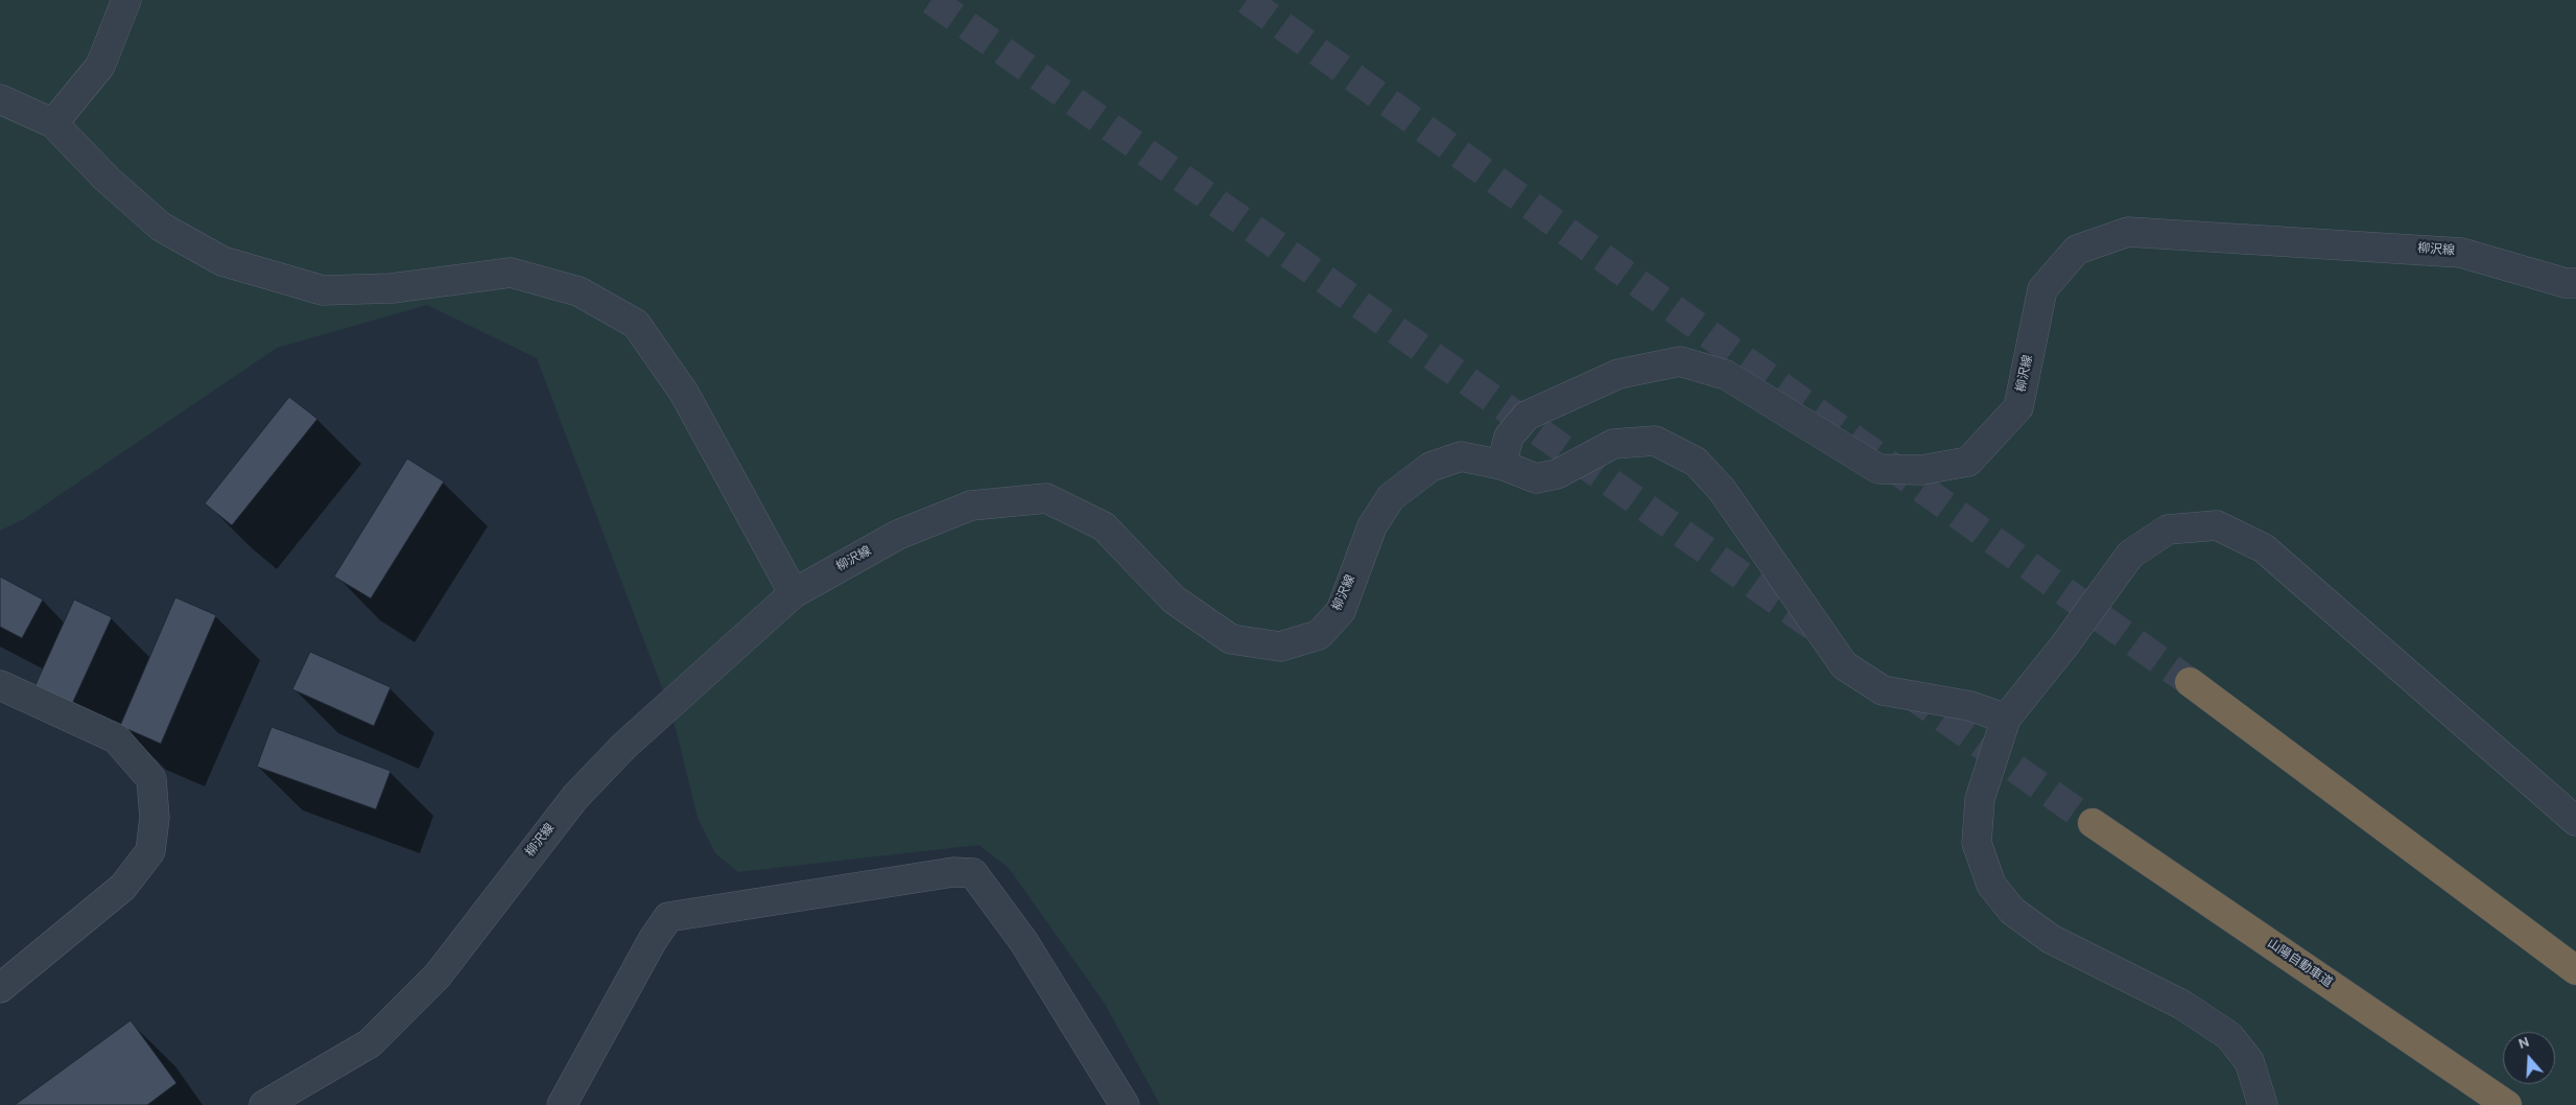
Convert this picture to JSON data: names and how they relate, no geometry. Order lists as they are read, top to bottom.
{
  "streets": {
    "highway": ["山陽自動車道"],
    "street": ["柳沢線"]
  },
  "north": "top"
}
